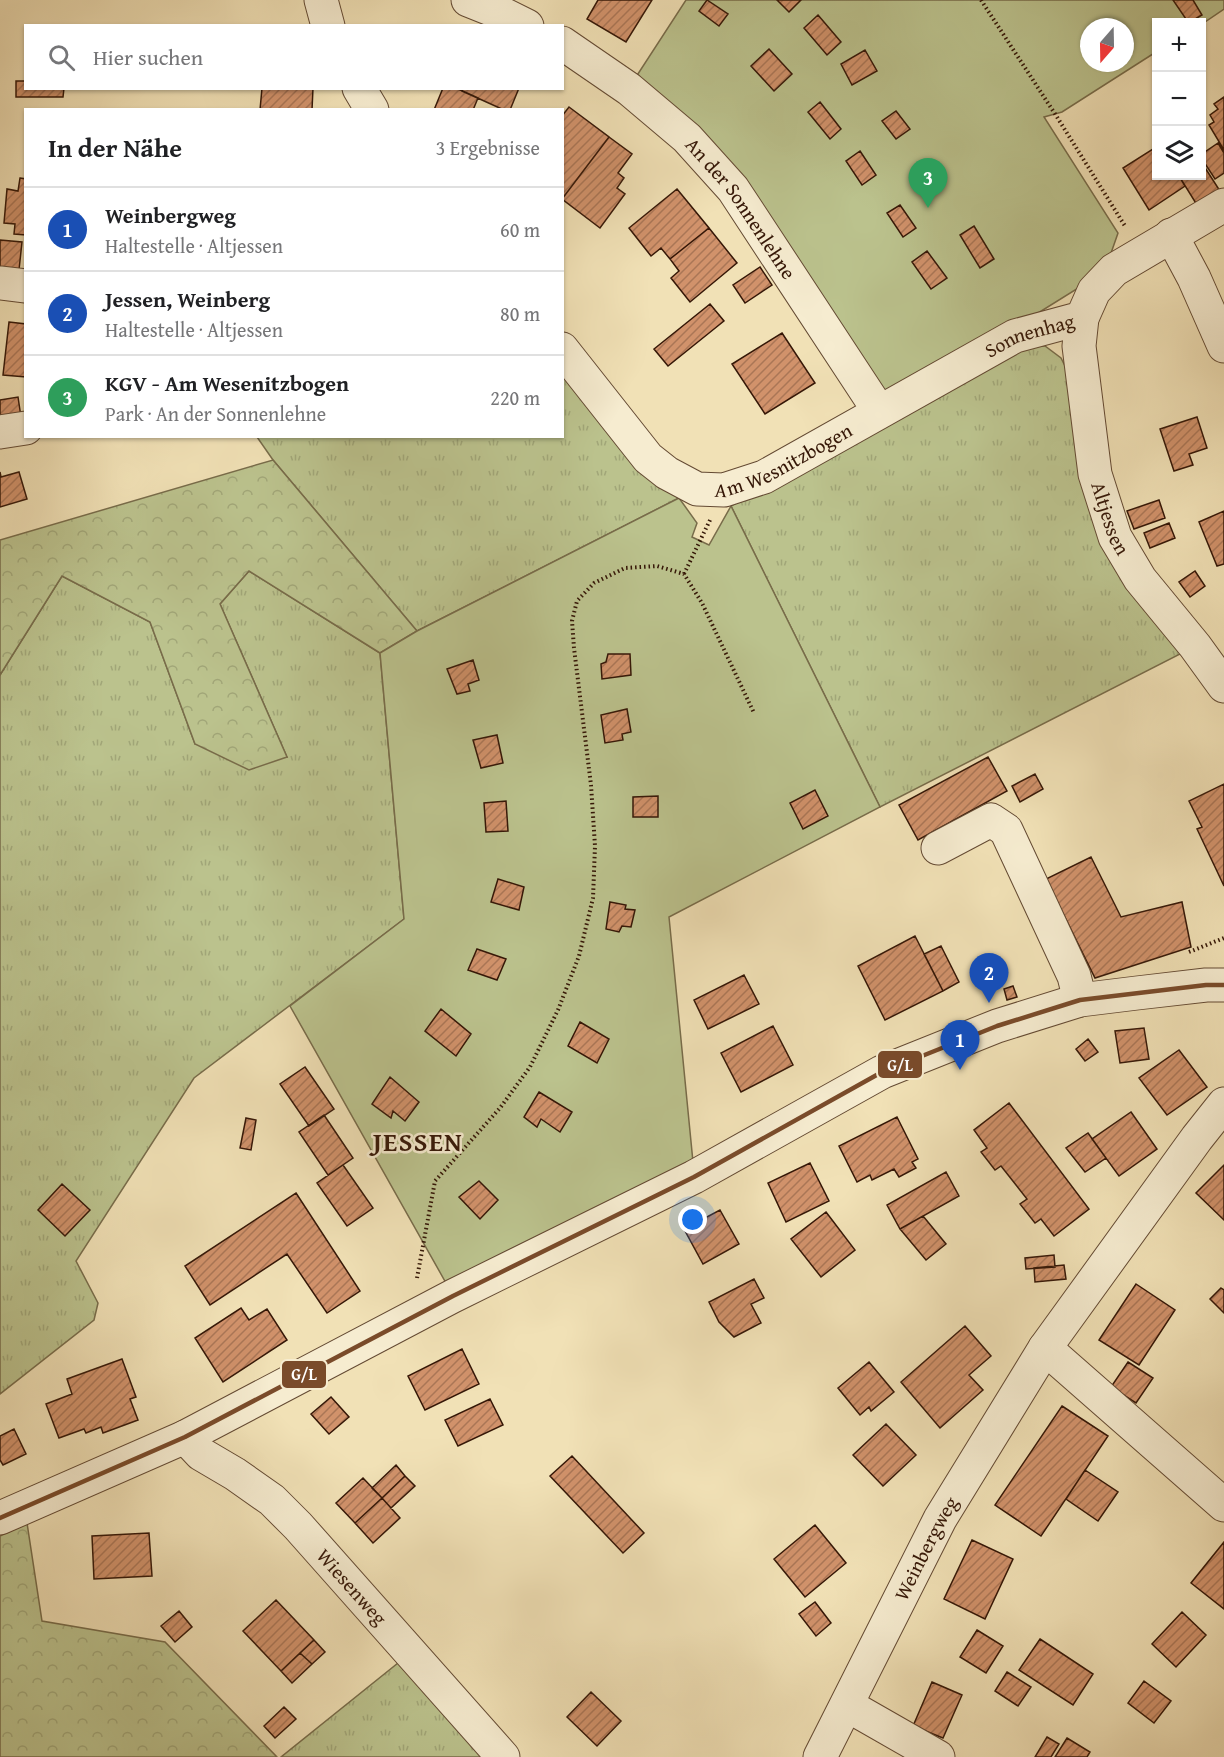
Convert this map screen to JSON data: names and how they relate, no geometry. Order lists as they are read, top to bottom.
{
  "streets": {
    "street": [
      "An der Sonnenlehne",
      "Sonnenhag",
      "Am Wesnitzbogen",
      "Altjessen",
      "Weinbergweg",
      "Wiesenweg"
    ]
  },
  "crossings": [
    ["An der Sonnenlehne", "Sonnenhag"],
    ["An der Sonnenlehne", "Am Wesnitzbogen"],
    ["Sonnenhag", "Am Wesnitzbogen"],
    ["Sonnenhag", "Altjessen"]
  ],
  "districts": ["JESSEN"],
  "lines": ["transit line G/L"],
  "north": "bottom",
  "page": {
    "map_buttons": ["+", "−"],
    "search": "Hier suchen",
    "heading": ["In der Nähe", "3 Ergebnisse"],
    "pins": ["3", "2", "1"],
    "list": [
      {
        "mark": "1",
        "name": "Weinbergweg",
        "note": "Haltestelle · Altjessen",
        "value": "60 m"
      },
      {
        "mark": "2",
        "name": "Jessen, Weinberg",
        "note": "Haltestelle · Altjessen",
        "value": "80 m"
      },
      {
        "mark": "3",
        "name": "KGV - Am Wesenitzbogen",
        "note": "Park · An der Sonnenlehne",
        "value": "220 m"
      }
    ]
  }
}
